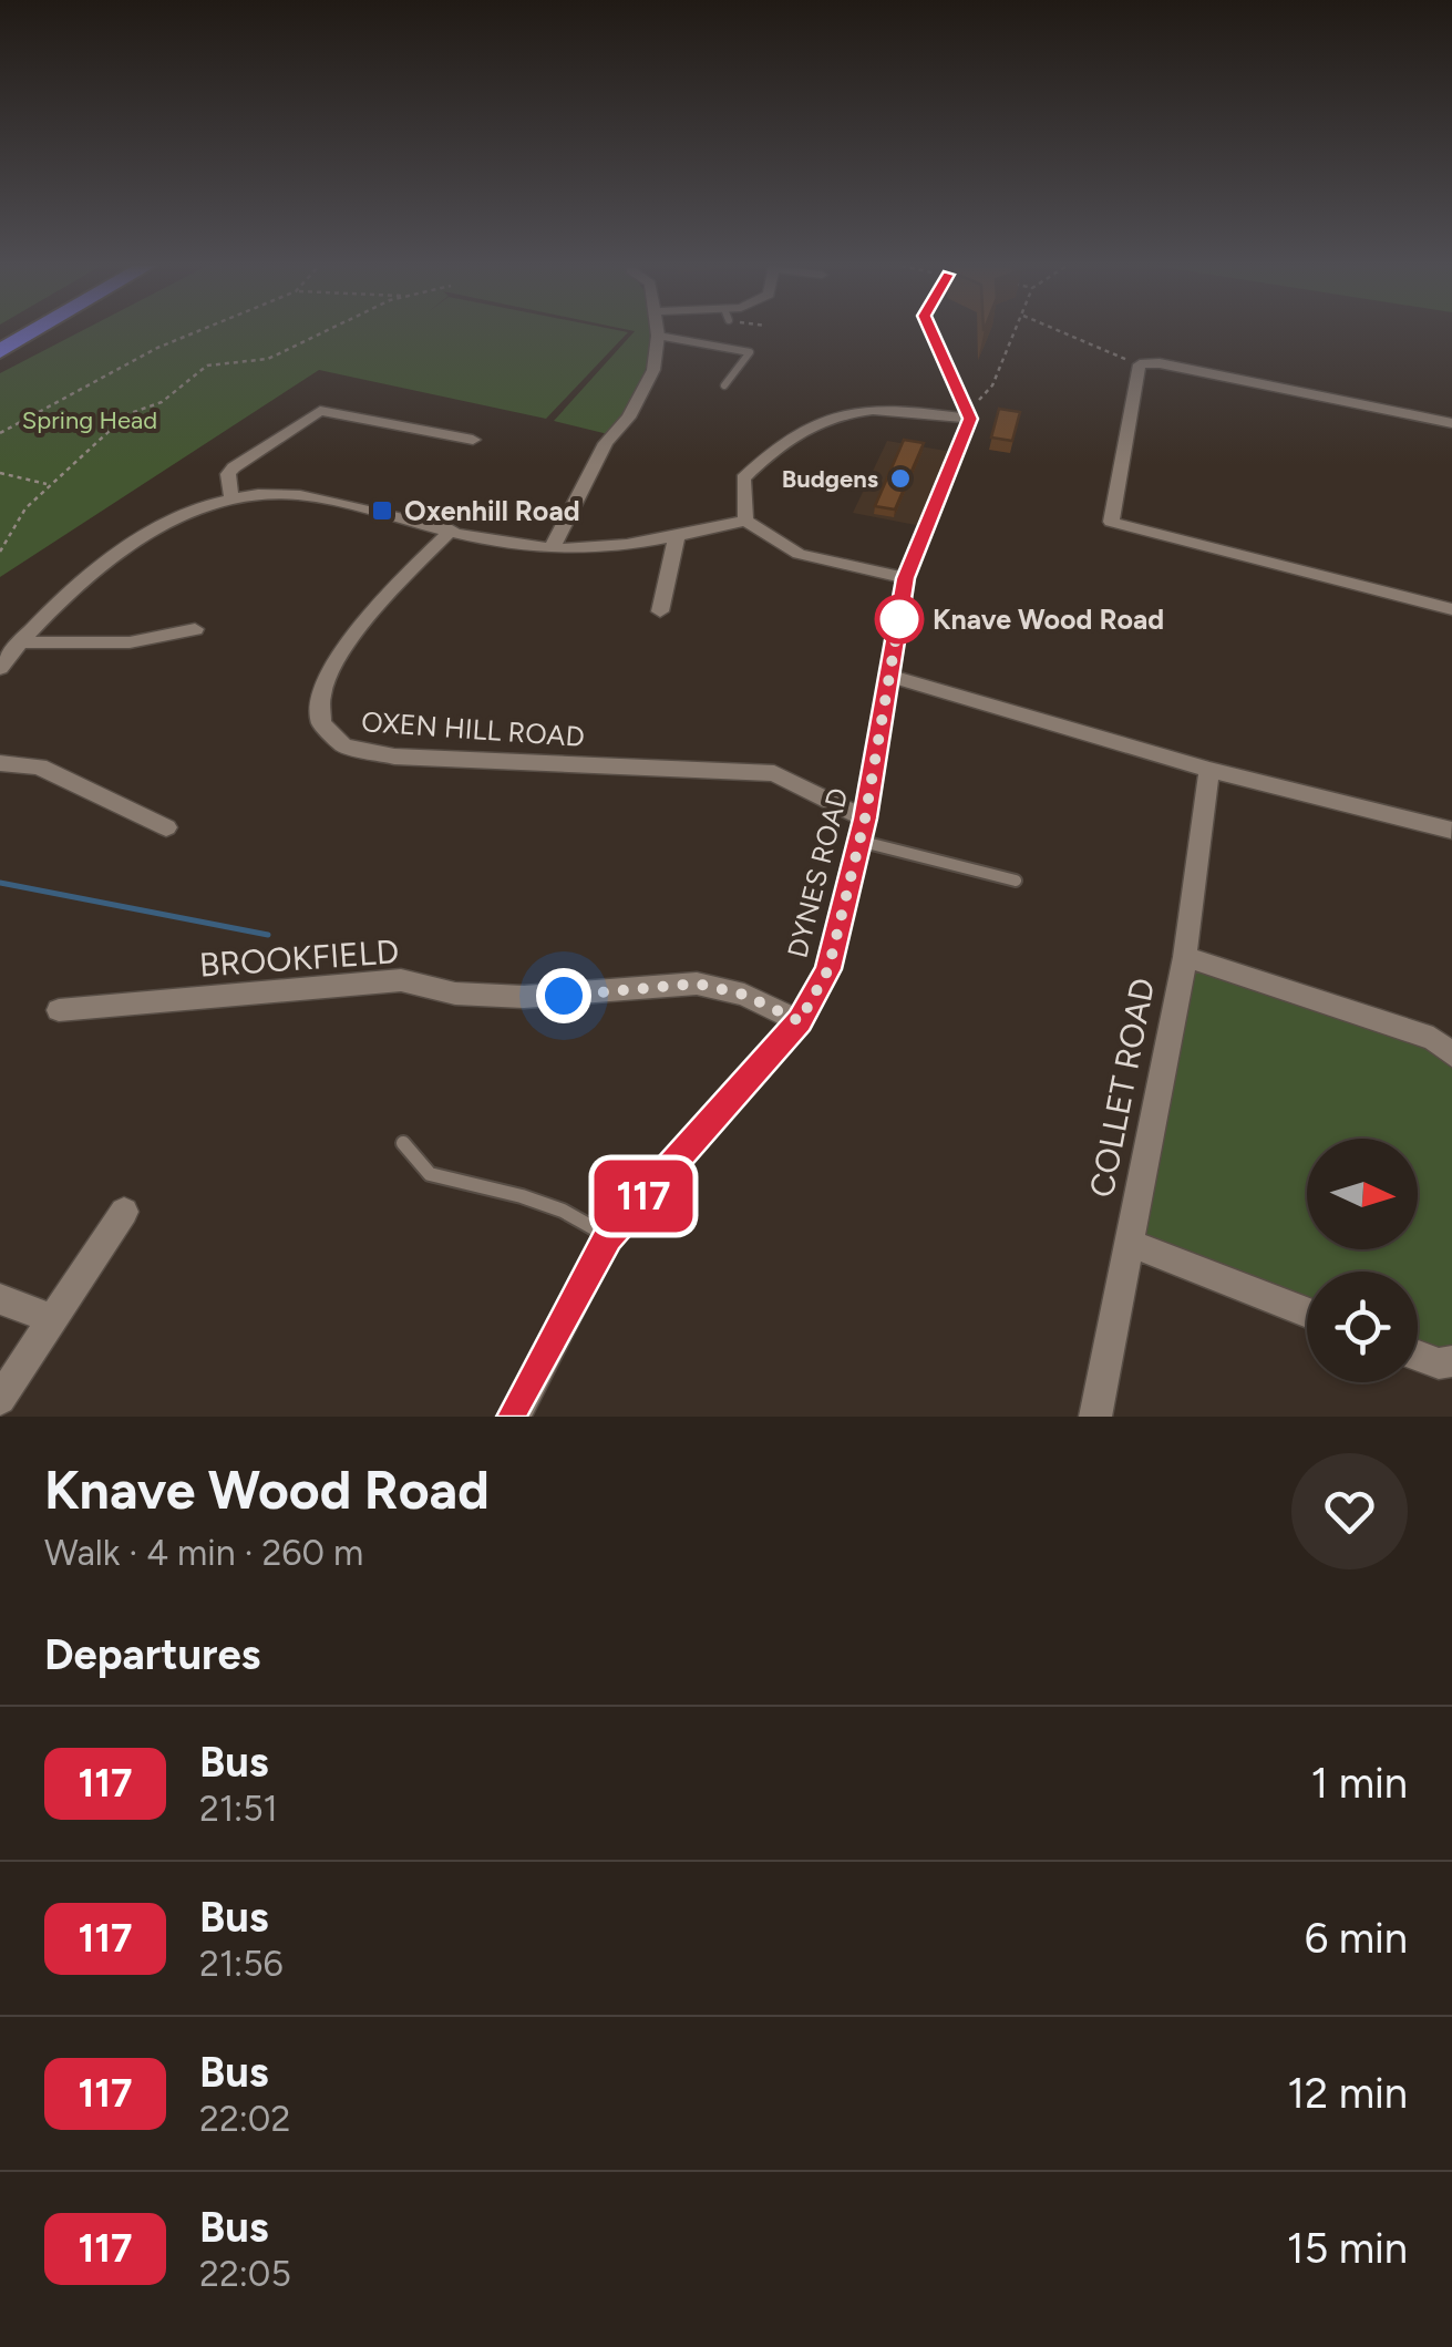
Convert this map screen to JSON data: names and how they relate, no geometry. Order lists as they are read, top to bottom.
{
  "streets": {
    "street": [
      "OXEN HILL ROAD",
      "DYNES ROAD",
      "BROOKFIELD",
      "COLLET ROAD"
    ]
  },
  "crossings": [
    ["OXEN HILL ROAD", "DYNES ROAD"],
    ["DYNES ROAD", "BROOKFIELD"]
  ],
  "parks": ["Spring Head"],
  "places": {
    "other": ["Budgens", "Knave Wood Road"],
    "transit": ["Oxenhill Road"]
  },
  "lines": ["bus line 117"],
  "north": "right",
  "page": {
    "on_map": "117",
    "heading": [
      ["Knave Wood Road", "Walk · 4 min · 260 m"],
      "Departures"
    ],
    "list": [
      {
        "mark": "117",
        "name": "Bus",
        "note": "21:51",
        "value": "1 min"
      },
      {
        "mark": "117",
        "name": "Bus",
        "note": "21:56",
        "value": "6 min"
      },
      {
        "mark": "117",
        "name": "Bus",
        "note": "22:02",
        "value": "12 min"
      },
      {
        "mark": "117",
        "name": "Bus",
        "note": "22:05",
        "value": "15 min"
      }
    ]
  }
}
